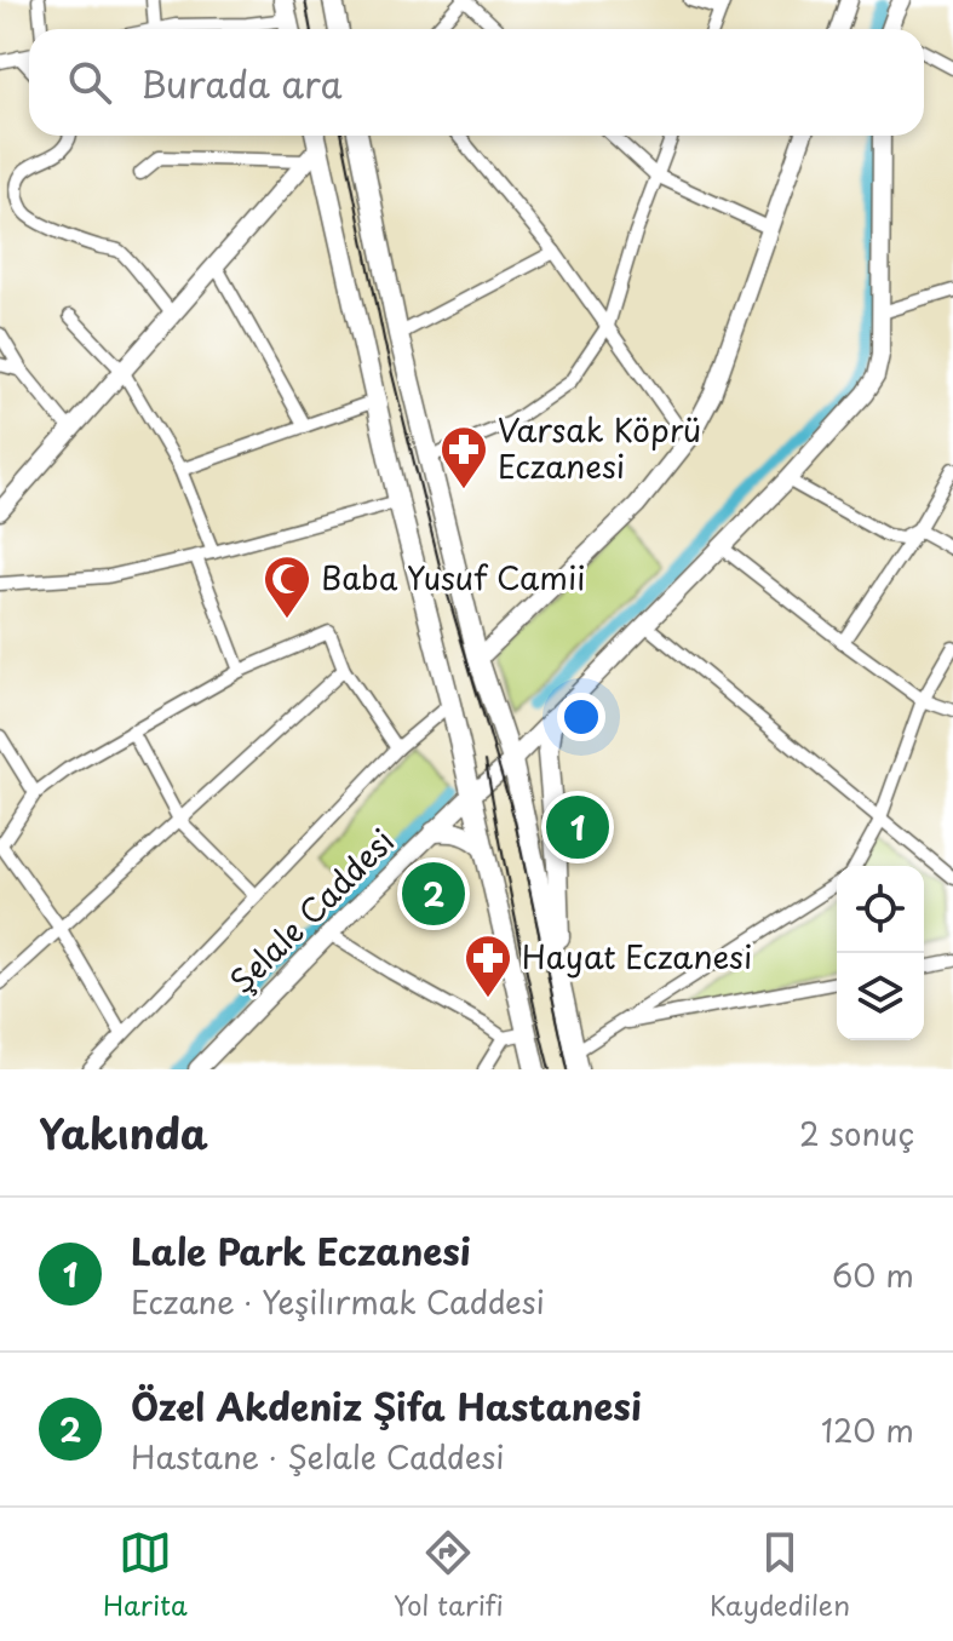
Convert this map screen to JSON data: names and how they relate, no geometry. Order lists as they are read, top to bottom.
{
  "streets": {
    "street": ["Şelale Caddesi"]
  },
  "places": {
    "pharmacy": ["Varsak Köprü Eczanesi", "Hayat Eczanesi"],
    "mosque": ["Baba Yusuf Camii"]
  },
  "page": {
    "search": "Burada ara",
    "pins": ["1", "2"],
    "heading": ["Yakında", "2 sonuç"],
    "list": [
      {
        "mark": "1",
        "name": "Lale Park Eczanesi",
        "note": "Eczane · Yeşilırmak Caddesi",
        "value": "60 m"
      },
      {
        "mark": "2",
        "name": "Özel Akdeniz Şifa Hastanesi",
        "note": "Hastane · Şelale Caddesi",
        "value": "120 m"
      }
    ],
    "nav": ["Harita", "Yol tarifi", "Kaydedilen"]
  }
}
